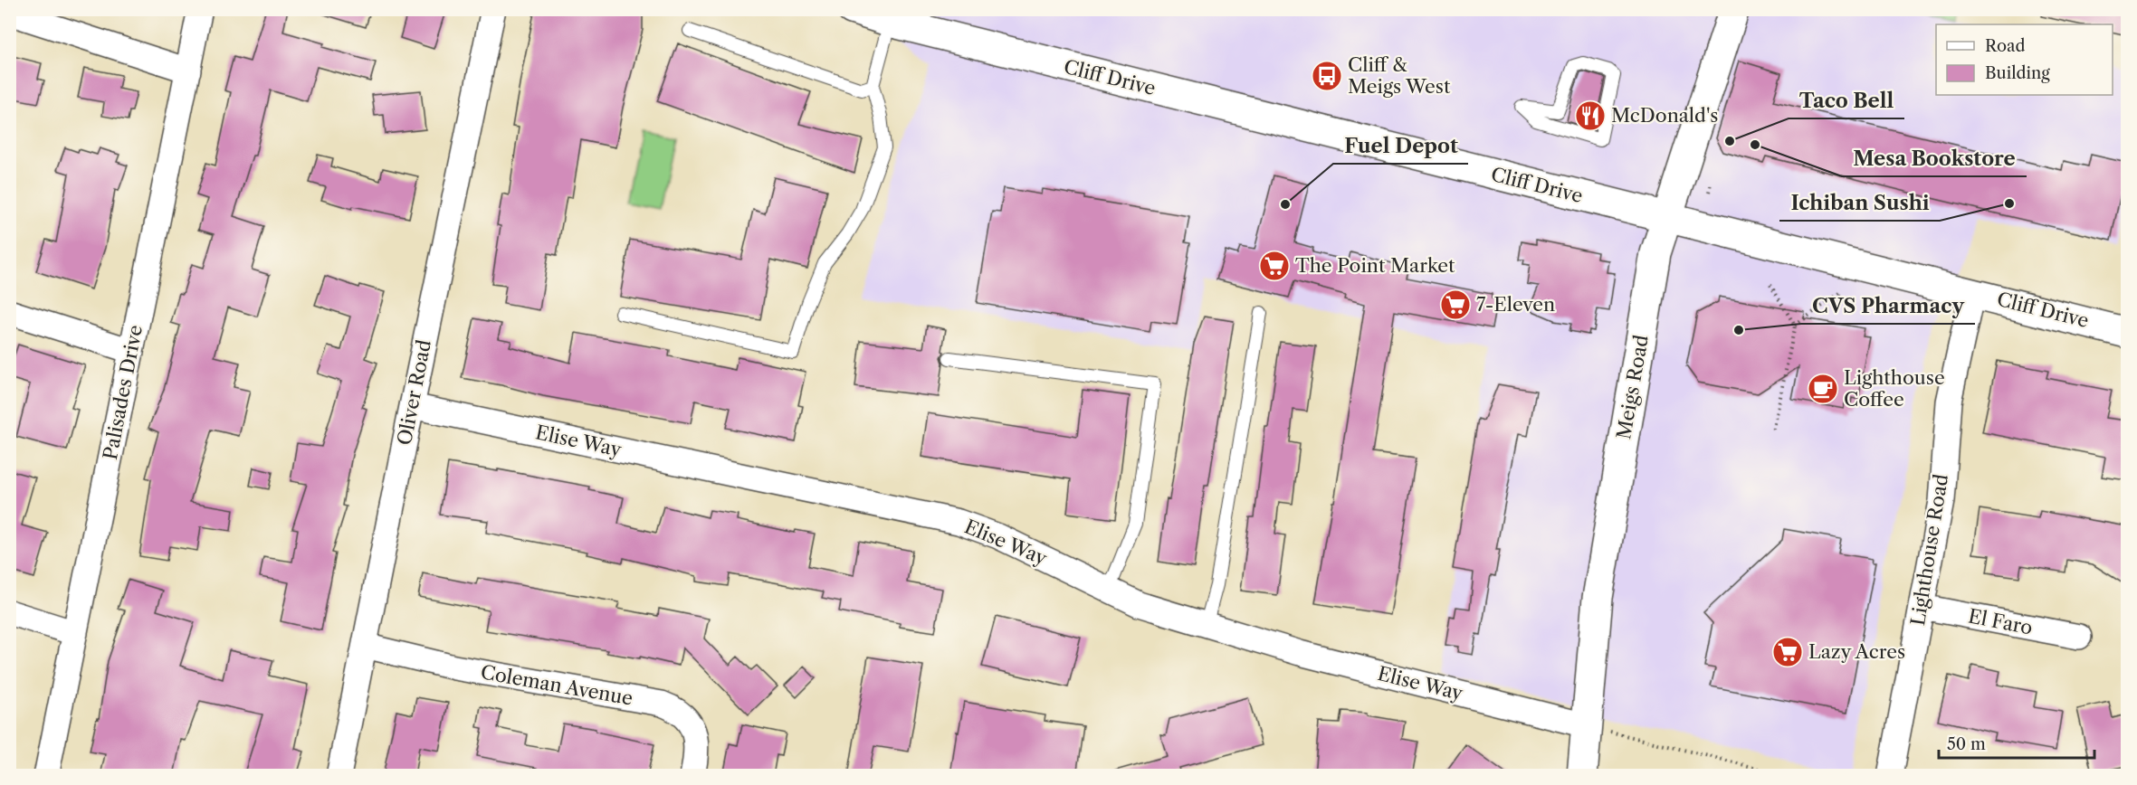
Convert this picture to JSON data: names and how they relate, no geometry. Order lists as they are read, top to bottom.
{
  "streets": {
    "main road": ["Cliff Drive", "Meigs Road"],
    "street": [
      "Palisades Drive",
      "Oliver Road",
      "Elise Way",
      "Lighthouse Road",
      "El Faro",
      "Coleman Avenue"
    ]
  },
  "crossings": [
    ["Cliff Drive", "Meigs Road"],
    ["Cliff Drive", "Lighthouse Road"],
    ["Meigs Road", "Elise Way"],
    ["Oliver Road", "Elise Way"],
    ["Oliver Road", "Coleman Avenue"],
    ["Lighthouse Road", "El Faro"]
  ],
  "places": {
    "bus stop": ["Cliff & Meigs West"],
    "restaurant": ["McDonald's"],
    "other": [
      "Taco Bell",
      "Mesa Bookstore",
      "Ichiban Sushi",
      "Fuel Depot",
      "CVS Pharmacy"
    ],
    "supermarket": ["The Point Market", "7-Eleven", "Lazy Acres"],
    "cafe": ["Lighthouse Coffee"]
  },
  "legend": ["Road", "Building"],
  "scale_bar": "50 m"
}
